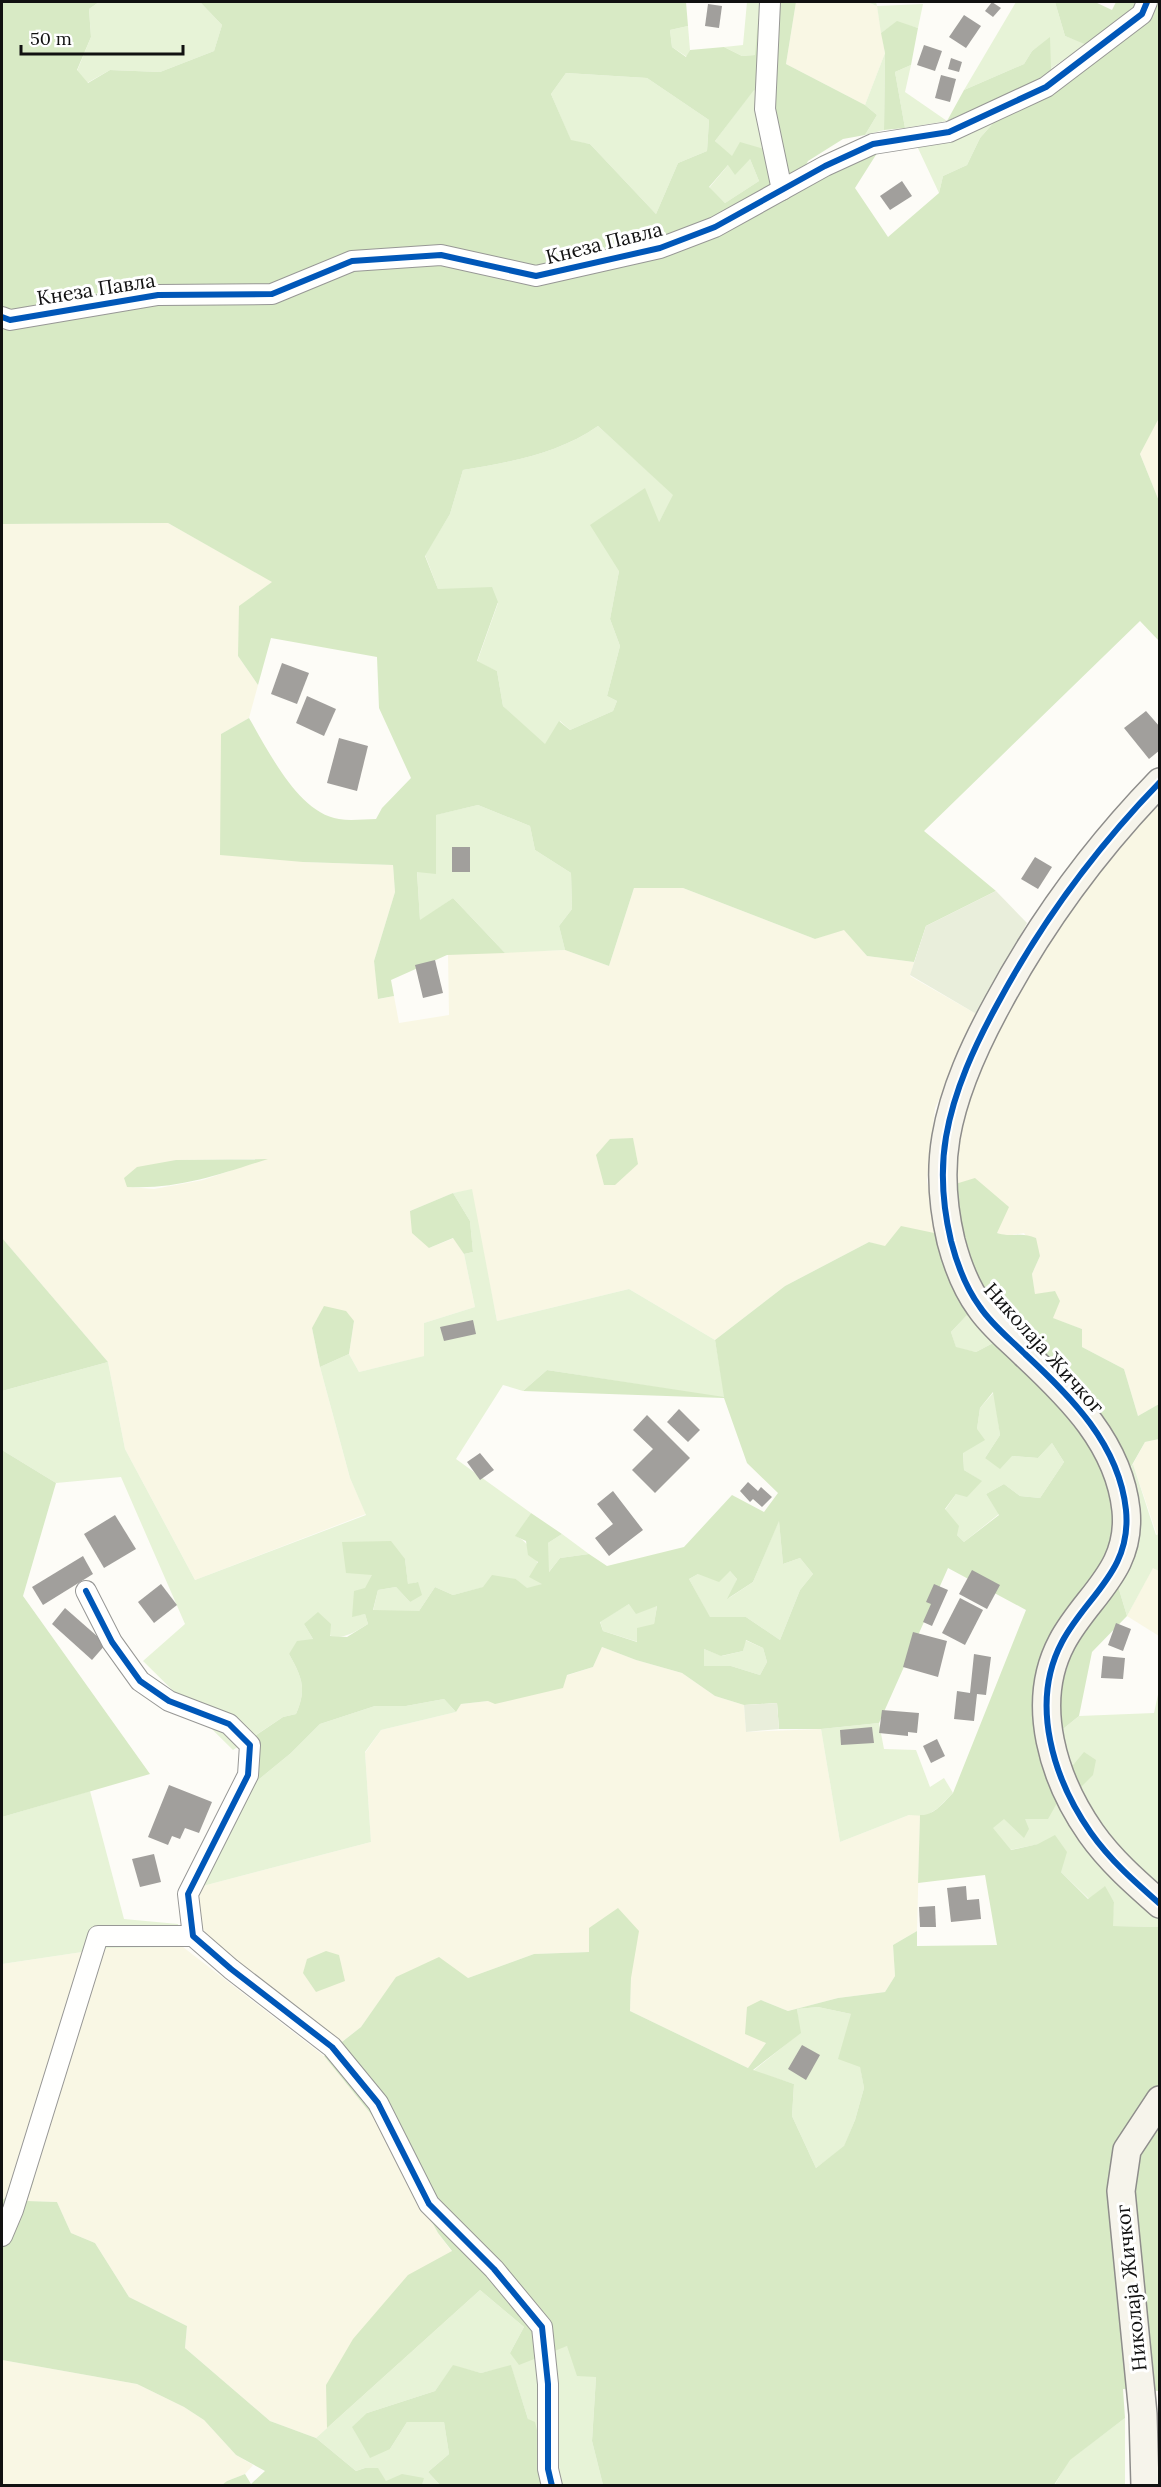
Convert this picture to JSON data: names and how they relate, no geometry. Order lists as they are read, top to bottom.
{
  "streets": {
    "street": ["Кнеза Павла", "Николаја Жичког"]
  },
  "scale_bar": "50 m"
}
